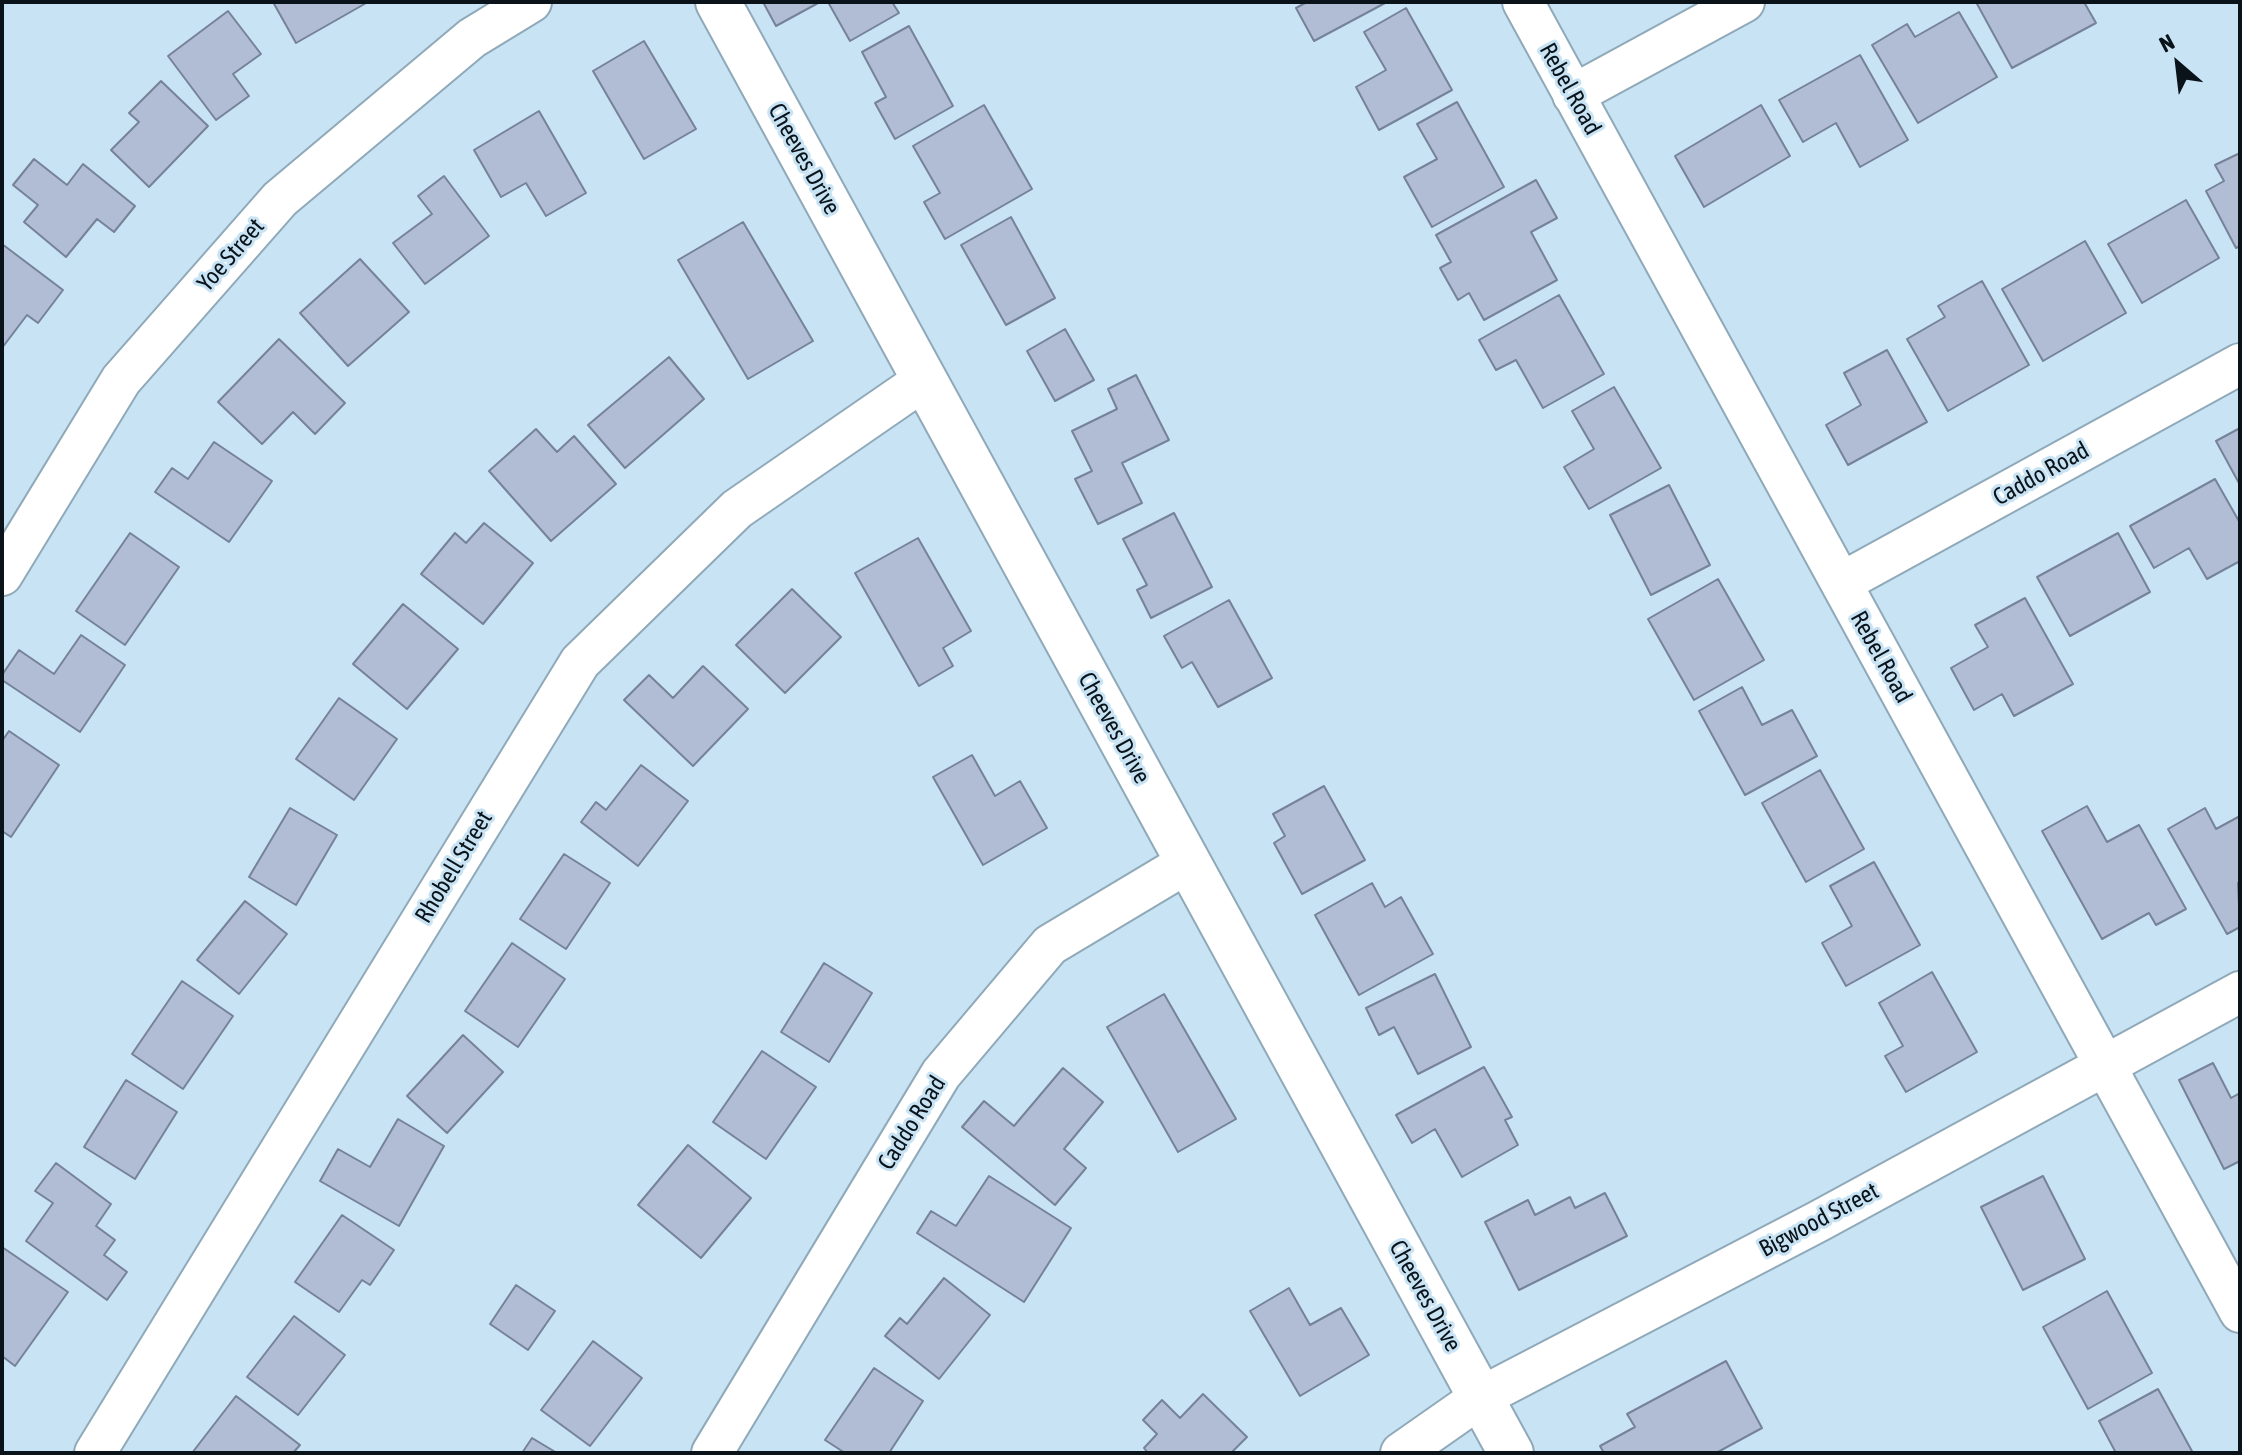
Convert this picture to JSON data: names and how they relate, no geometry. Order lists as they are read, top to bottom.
{
  "streets": {
    "street": [
      "Rebel Road",
      "Cheeves Drive",
      "Yoe Street",
      "Caddo Road",
      "Rhobell Street",
      "Bigwood Street"
    ]
  },
  "crossings": [
    ["Rebel Road", "Caddo Road"],
    ["Rebel Road", "Bigwood Street"],
    ["Cheeves Drive", "Caddo Road"],
    ["Cheeves Drive", "Rhobell Street"],
    ["Cheeves Drive", "Bigwood Street"]
  ],
  "north": "top left"
}
